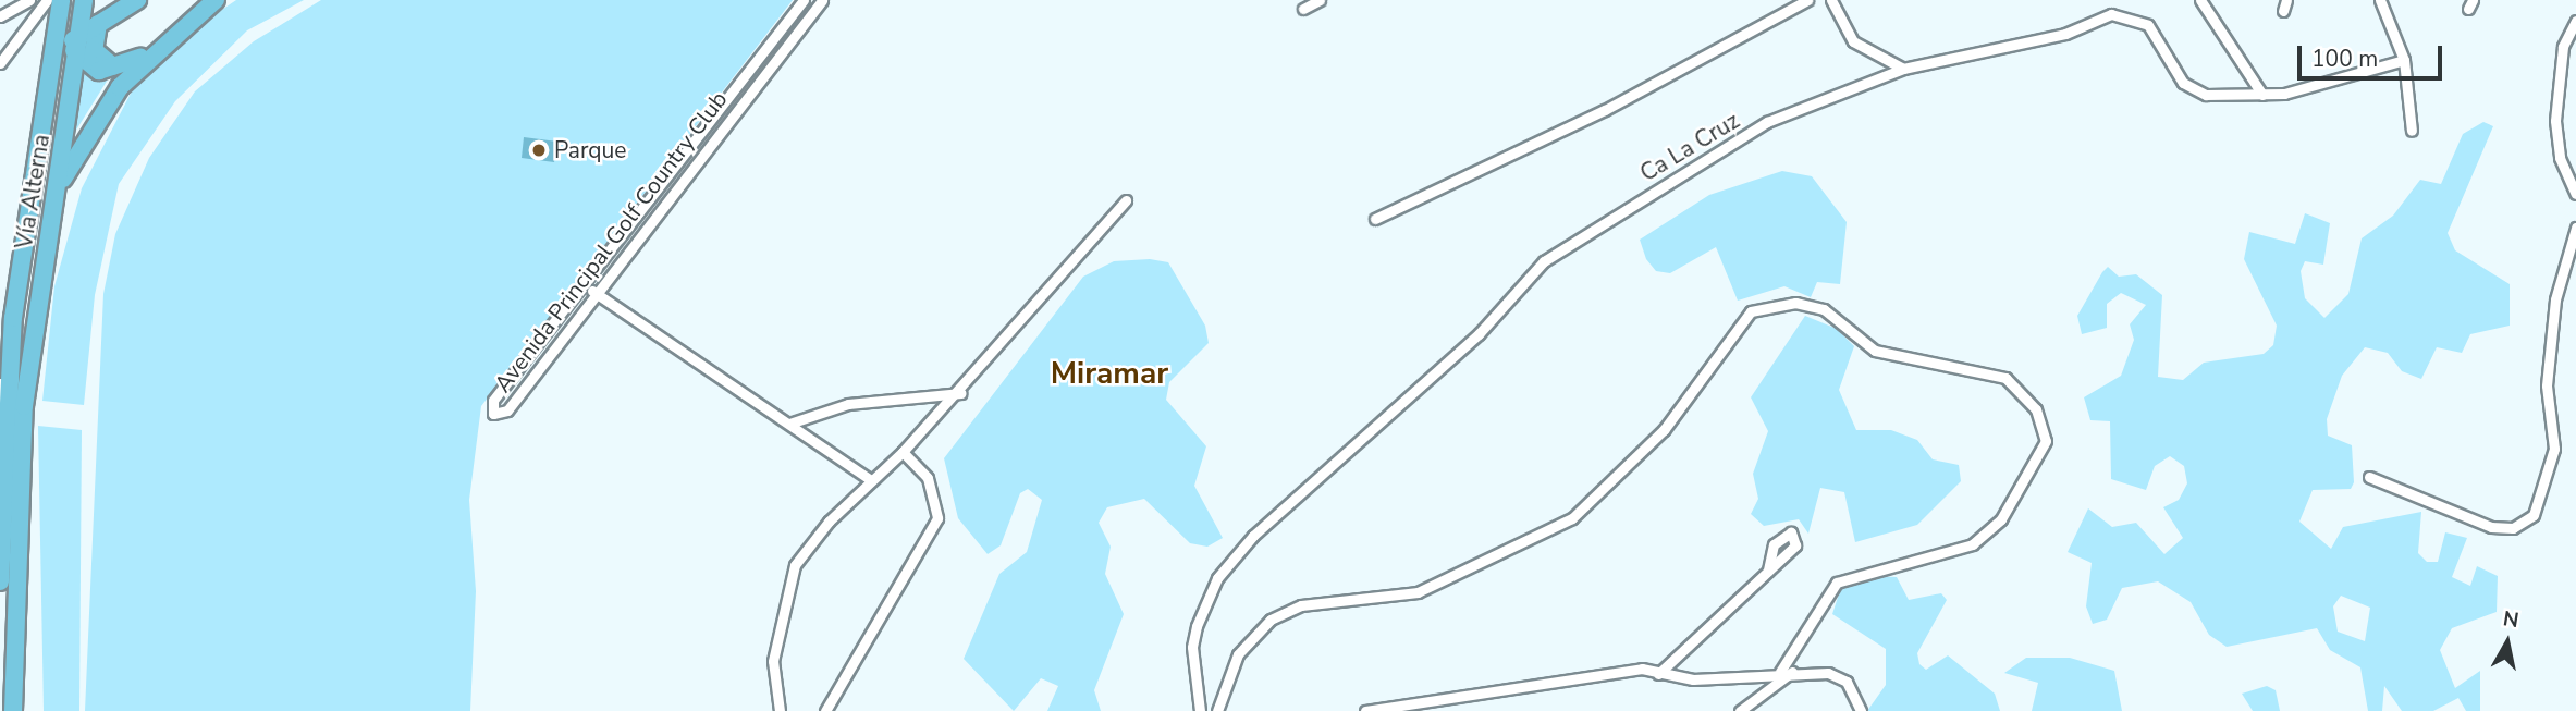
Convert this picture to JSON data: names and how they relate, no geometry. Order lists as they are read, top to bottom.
{
  "streets": {
    "highway": ["Vía Alterna"],
    "street": ["Ca La Cruz", "Avenida Principal Golf Country Club"]
  },
  "districts": ["Miramar"],
  "places": ["Parque"],
  "scale_bar": "100 m",
  "north": "top"
}
